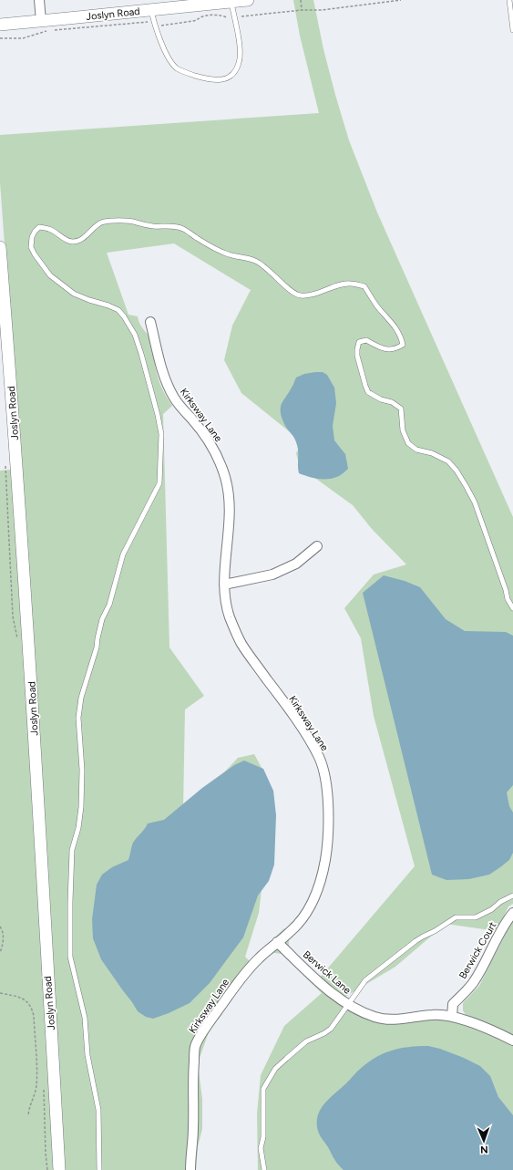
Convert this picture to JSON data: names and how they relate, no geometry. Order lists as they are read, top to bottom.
{
  "streets": {
    "street": [
      "Joslyn Road",
      "Kirksway Lane",
      "Berwick Court",
      "Berwick Lane"
    ]
  },
  "crossings": [
    ["Kirksway Lane", "Berwick Lane"],
    ["Berwick Court", "Berwick Lane"]
  ],
  "north": "bottom"
}
